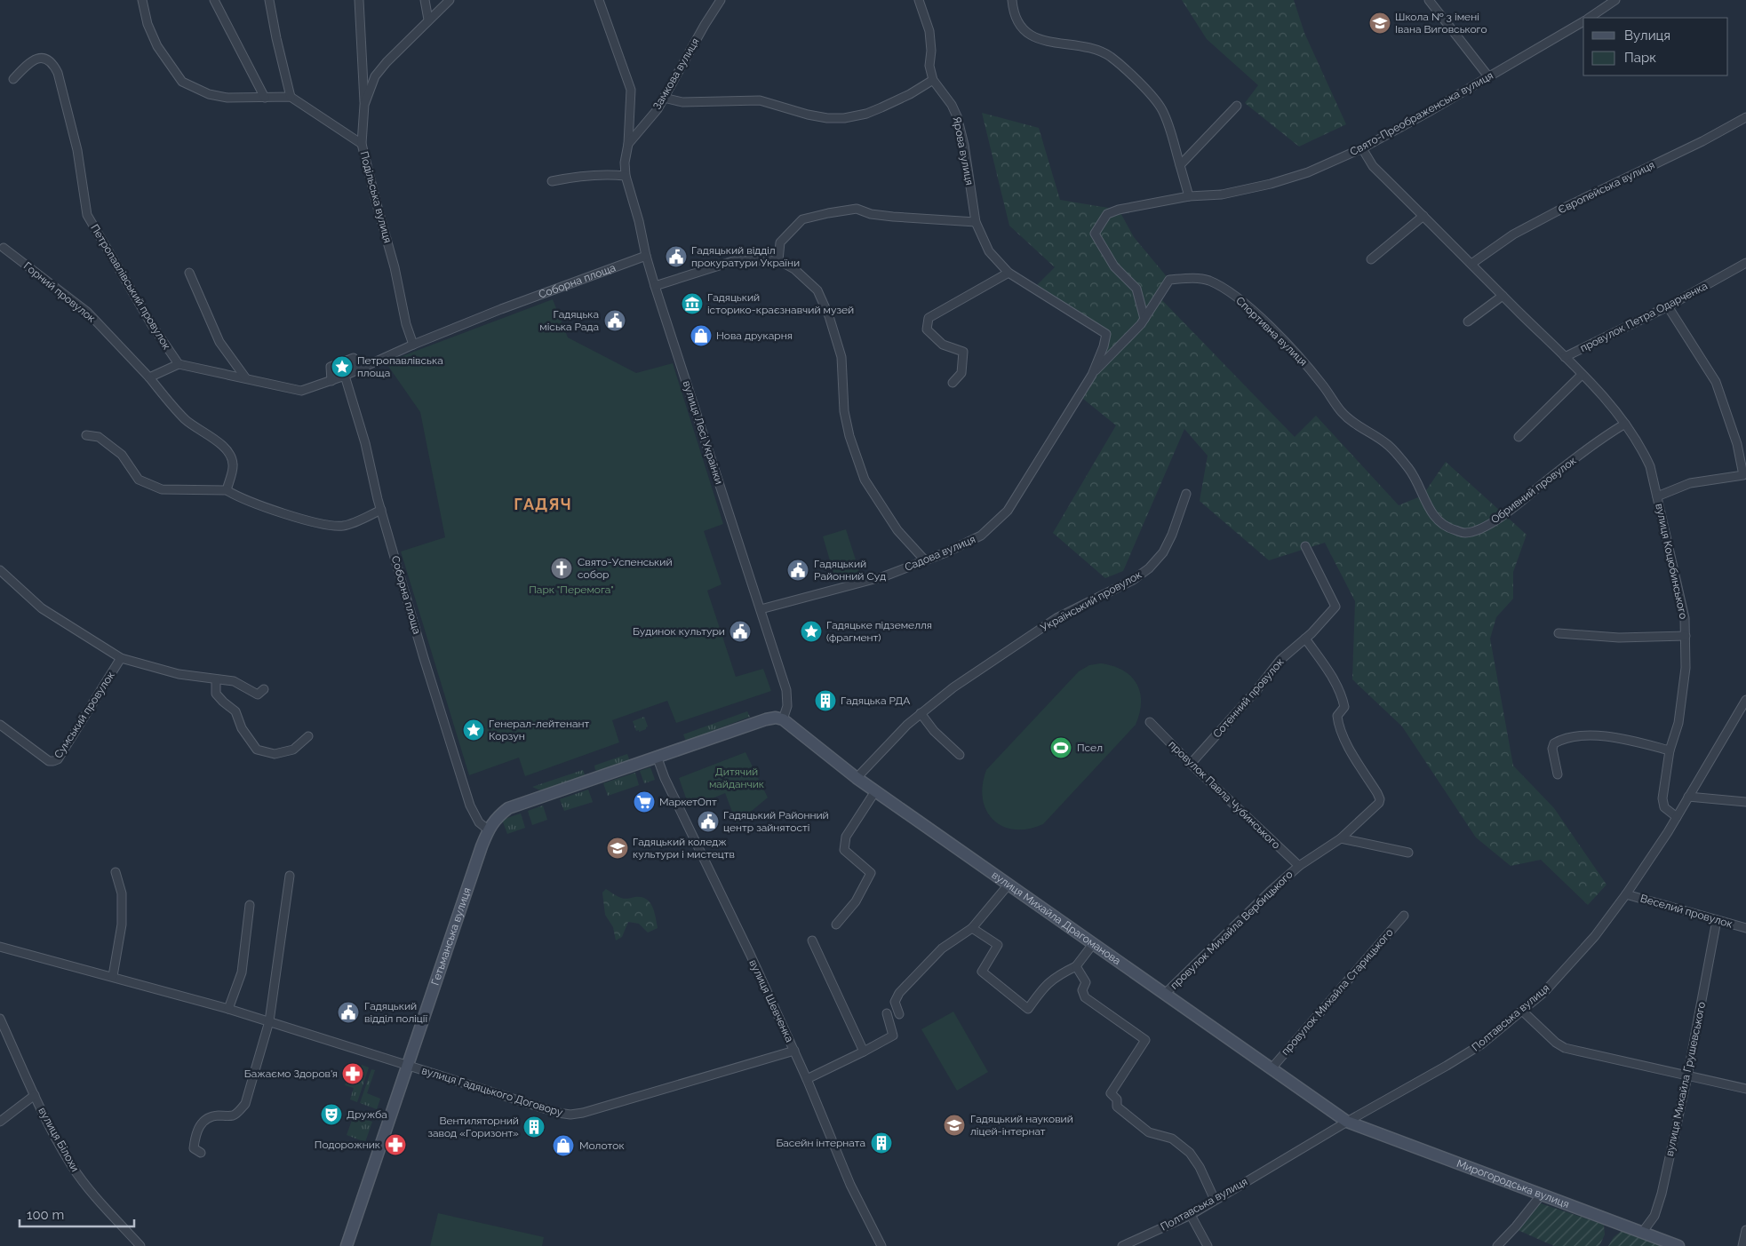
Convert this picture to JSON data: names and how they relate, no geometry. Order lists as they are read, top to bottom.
{
  "streets": {
    "street": [
      "Замкова вулиця",
      "Свято-Преображенська вулиця",
      "Ярова вулиця",
      "Європейська вулиця",
      "Подільська вулиця",
      "Соборна площа",
      "Петропавлівський провулок",
      "Горний провулок",
      "провулок Петра Одарченка",
      "Спортивна вулиця",
      "вулиця Лесі Українки",
      "Обривний провулок",
      "Садова вулиця",
      "вулиця Коцюбинського",
      "Український провулок",
      "Сотенний провулок",
      "Сумський провулок",
      "провулок Павла Чубинського",
      "Веселий провулок",
      "вулиця Михайла Драгоманова",
      "провулок Михайла Вербицького",
      "Гетьманська вулиця",
      "провулок Михайла Старицького",
      "вулиця Шевченка",
      "Полтавська вулиця",
      "вулиця Михайла Грушевського",
      "вулиця Гадяцького Договору",
      "вулиця Білохи",
      "Мирогородська вулиця"
    ]
  },
  "crossings": [
    ["Замкова вулиця", "вулиця Лесі Українки"],
    ["Свято-Преображенська вулиця", "Садова вулиця"],
    ["Свято-Преображенська вулиця", "вулиця Коцюбинського"],
    ["Ярова вулиця", "Садова вулиця"],
    ["Європейська вулиця", "вулиця Коцюбинського"],
    ["Подільська вулиця", "Соборна площа"],
    ["Соборна площа", "вулиця Лесі Українки"],
    ["Соборна площа", "Гетьманська вулиця"],
    ["провулок Петра Одарченка", "вулиця Коцюбинського"],
    ["Спортивна вулиця", "Обривний провулок"],
    ["Спортивна вулиця", "Садова вулиця"],
    ["вулиця Лесі Українки", "Садова вулиця"],
    ["вулиця Лесі Українки", "вулиця Михайла Драгоманова"],
    ["Обривний провулок", "вулиця Коцюбинського"],
    ["вулиця Коцюбинського", "Полтавська вулиця"],
    ["Український провулок", "вулиця Михайла Драгоманова"],
    ["Сотенний провулок", "провулок Павла Чубинського"],
    ["Сотенний провулок", "провулок Михайла Вербицького"],
    ["провулок Павла Чубинського", "провулок Михайла Вербицького"],
    ["Веселий провулок", "Полтавська вулиця"],
    ["Веселий провулок", "вулиця Михайла Грушевського"],
    ["вулиця Михайла Драгоманова", "провулок Михайла Вербицького"],
    ["вулиця Михайла Драгоманова", "провулок Михайла Старицького"],
    ["вулиця Михайла Драгоманова", "Полтавська вулиця"],
    ["вулиця Михайла Драгоманова", "Мирогородська вулиця"],
    ["Гетьманська вулиця", "вулиця Гадяцького Договору"],
    ["вулиця Шевченка", "вулиця Гадяцького Договору"],
    ["Полтавська вулиця", "Мирогородська вулиця"],
    ["вулиця Михайла Грушевського", "Мирогородська вулиця"]
  ],
  "districts": ["ГАДЯЧ"],
  "parks": ["Парк \"Перемога\"", "Дитячий майданчик"],
  "places": {
    "school or university": ["Школа № 3 імені Івана Виговського", "Гадяцький коледж культури і мистецтв", "Гадяцький науковий ліцей-інтернат"],
    "public building": [
      "Гадяцький відділ прокуратури України",
      "Гадяцька міська Рада",
      "Гадяцький Районний Суд",
      "Будинок культури",
      "Гадяцький Районний центр зайнятості",
      "Гадяцький відділ поліції"
    ],
    "museum": ["Гадяцький історико-краєзнавчий музей"],
    "shop": ["Нова друкарня", "Молоток"],
    "place": ["Петропавлівська площа", "Гадяцьке підземелля (фрагмент)", "Генерал-лейтенант Корзун"],
    "church": ["Свято-Успенський собор"],
    "building": ["Гадяцька РДА", "Вентиляторний завод «Горизонт»", "Басейн інтерната"],
    "sports": ["Псел"],
    "supermarket": ["МаркетОпт"],
    "pharmacy": ["Бажаємо Здоров'я", "Подорожник"],
    "theatre": ["Дружба"]
  },
  "legend": ["Вулиця", "Парк"],
  "scale_bar": "100 m"
}
